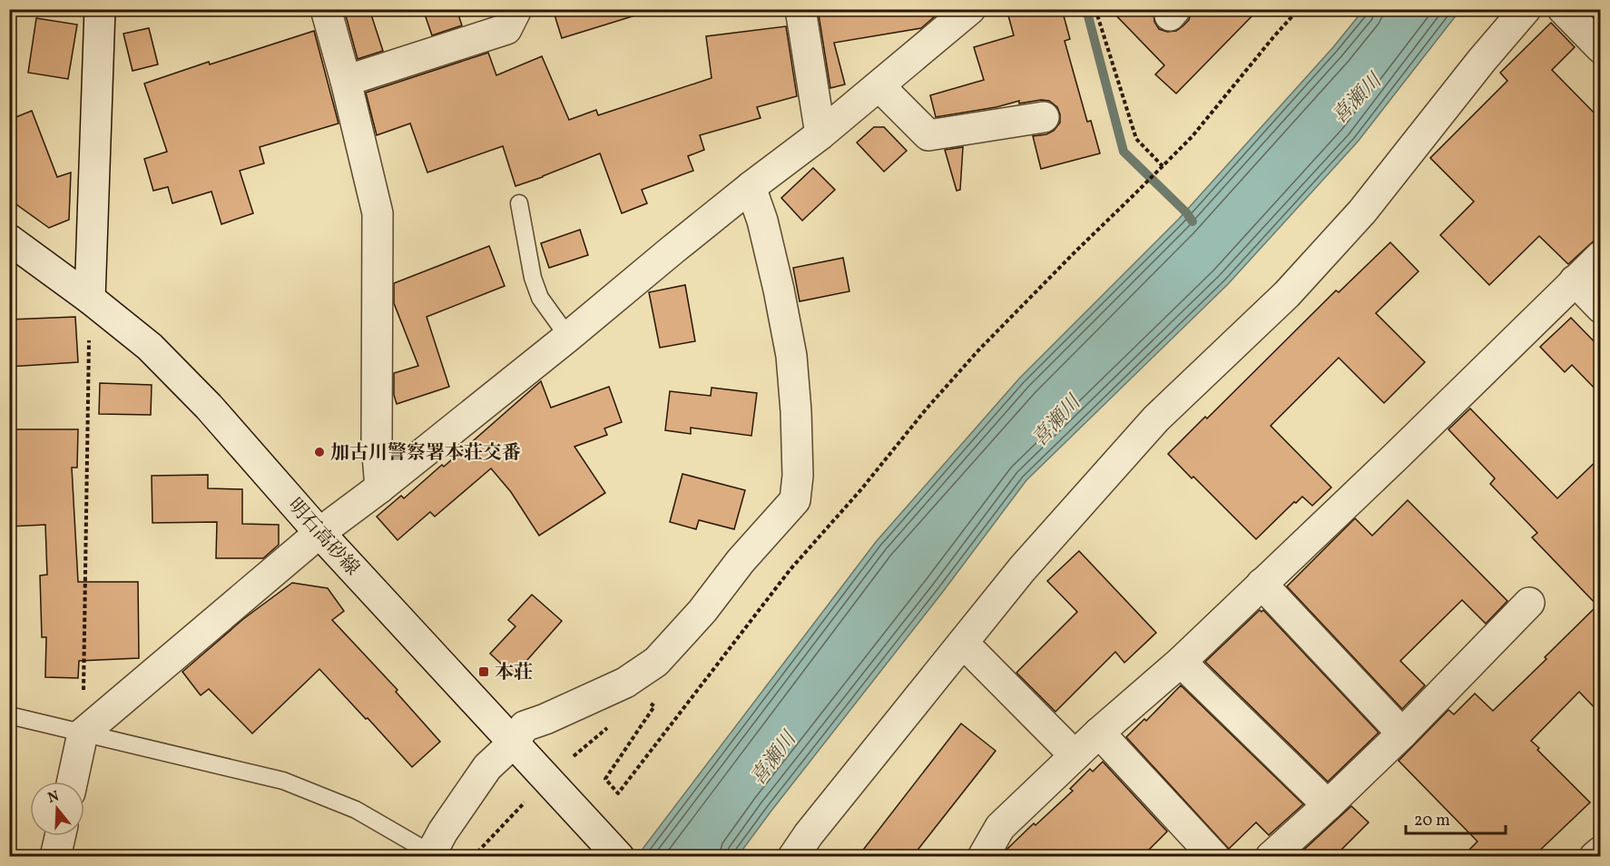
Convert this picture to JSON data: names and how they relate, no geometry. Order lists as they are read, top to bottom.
{
  "streets": {
    "street": ["明石高砂線"]
  },
  "water": ["喜瀬川"],
  "places": {
    "other": ["加古川警察署本荘交番"],
    "transit": ["本荘"]
  },
  "scale_bar": "20 m",
  "north": "top"
}
